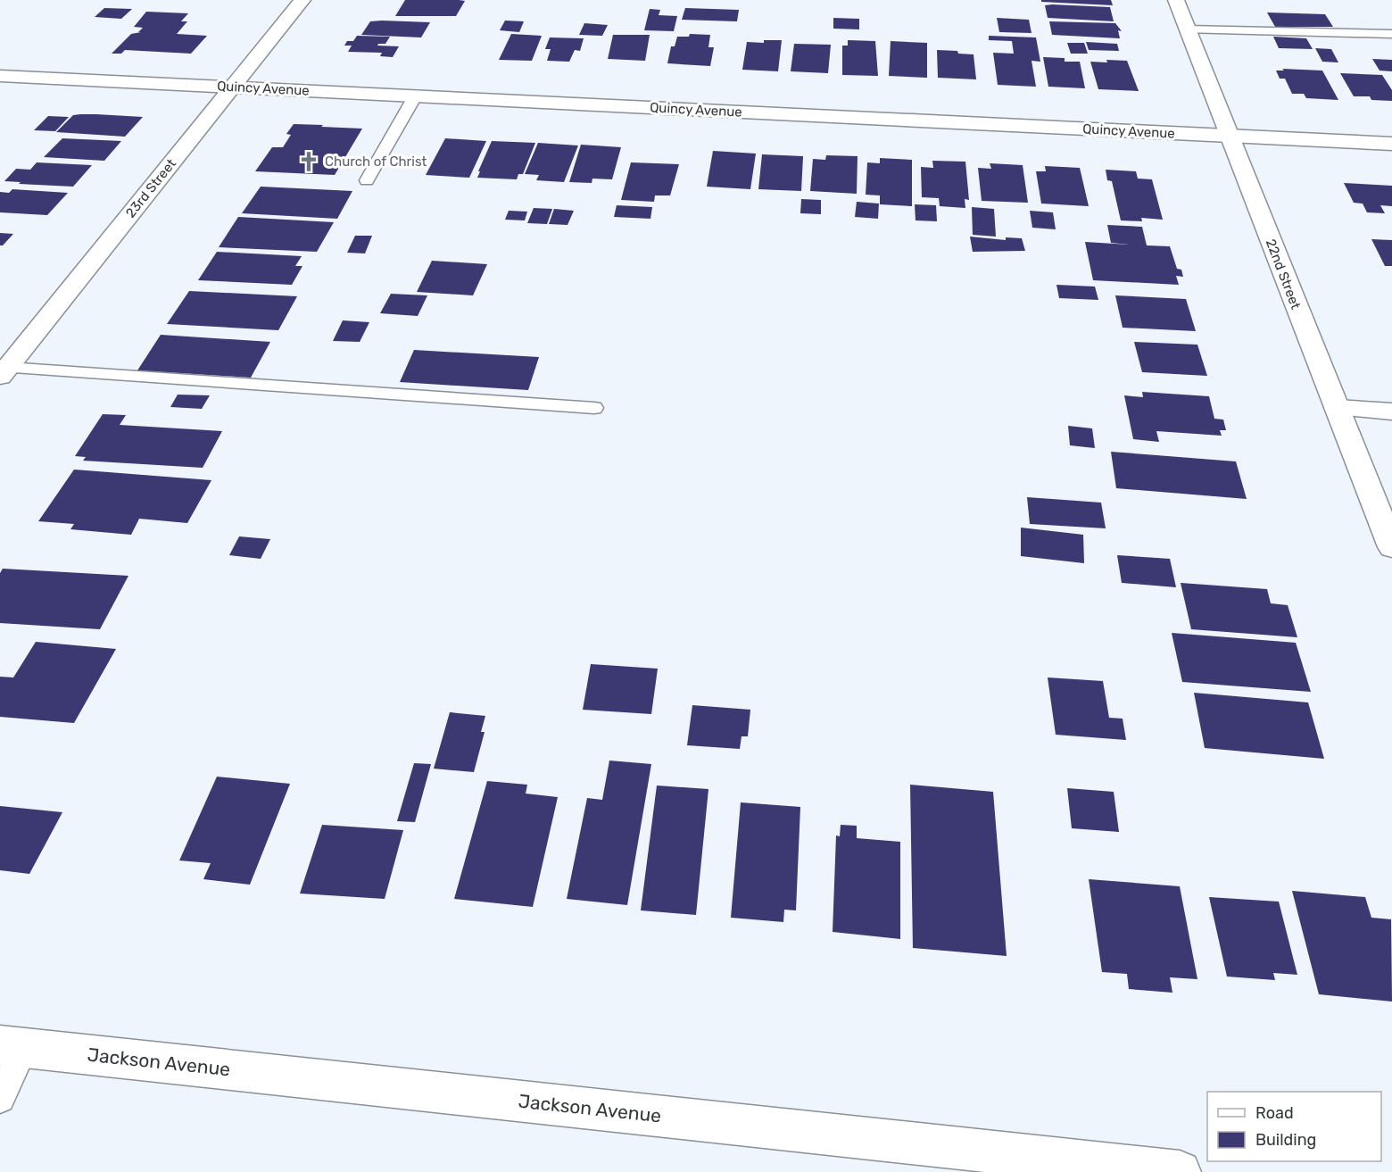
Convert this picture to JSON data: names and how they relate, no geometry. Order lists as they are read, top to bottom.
{
  "streets": {
    "street": [
      "Quincy Avenue",
      "23rd Street",
      "22nd Street",
      "Jackson Avenue"
    ]
  },
  "crossings": [
    ["Quincy Avenue", "23rd Street"],
    ["Quincy Avenue", "22nd Street"]
  ],
  "places": {
    "church": ["Church of Christ"]
  },
  "legend": ["Road", "Building"]
}
